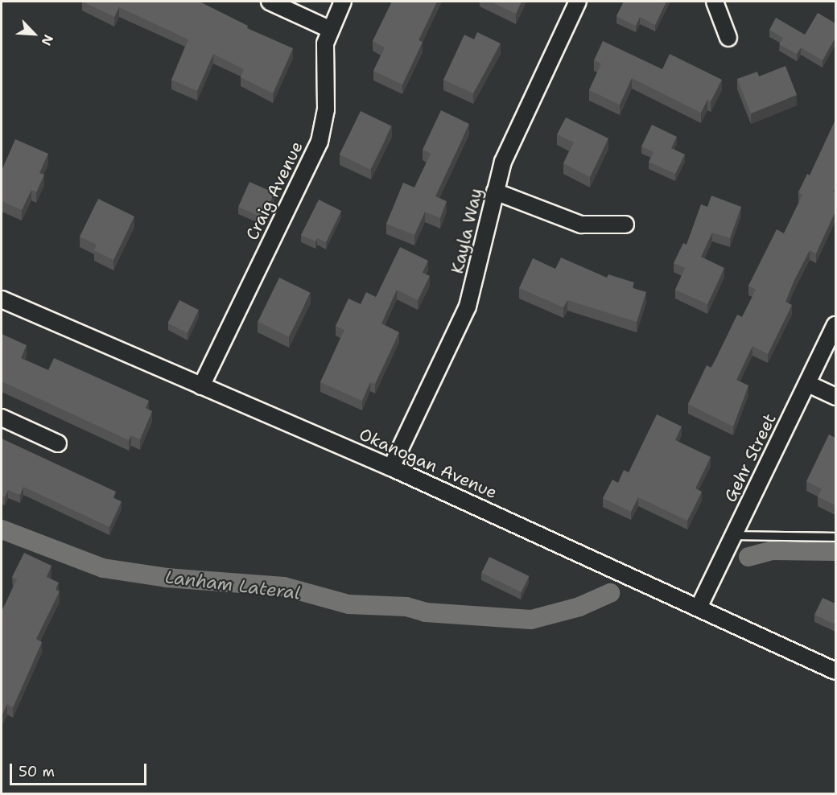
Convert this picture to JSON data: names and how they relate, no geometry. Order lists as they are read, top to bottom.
{
  "streets": {
    "street": [
      "Craig Avenue",
      "Kayla Way",
      "Gehr Street",
      "Okanogan Avenue"
    ]
  },
  "crossings": [
    ["Craig Avenue", "Okanogan Avenue"],
    ["Kayla Way", "Okanogan Avenue"],
    ["Gehr Street", "Okanogan Avenue"]
  ],
  "water": ["Lanham Lateral"],
  "scale_bar": "50 m",
  "north": "bottom right"
}
